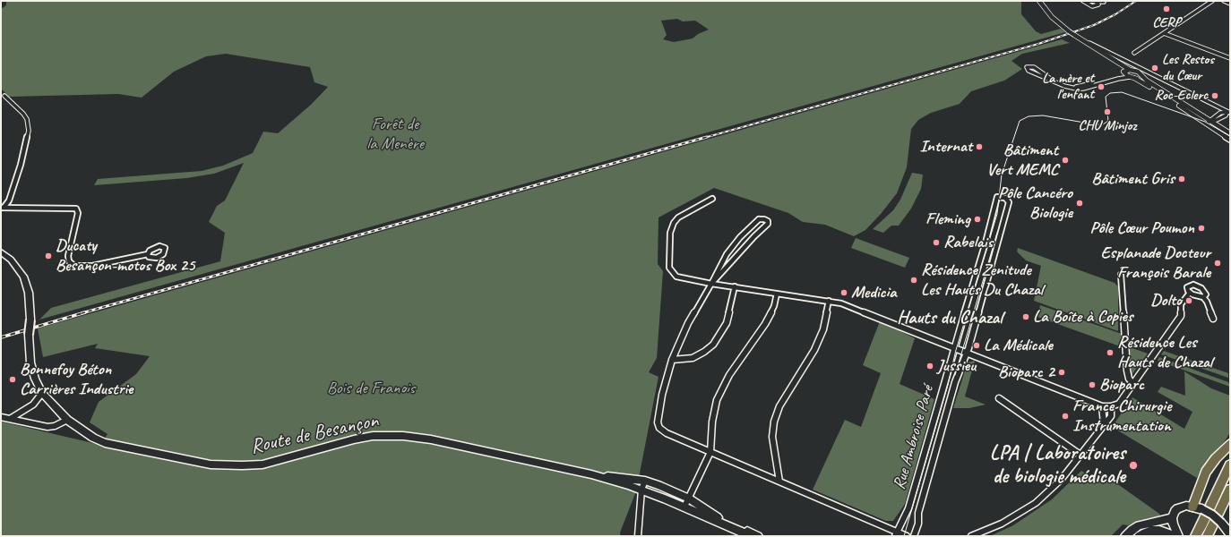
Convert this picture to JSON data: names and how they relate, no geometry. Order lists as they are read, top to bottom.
{
  "streets": {
    "main road": ["Route de Besançon"],
    "street": ["Rue Ambroise Paré"]
  },
  "districts": ["Hauts du Chazal"],
  "parks": ["Forêt de la Menère", "Bois de Franois"],
  "places": [
    "CERP",
    "Les Restos du Cœur",
    "La mère et l'enfant",
    "Roc-Eclerc",
    "CHU Minjoz",
    "Internat",
    "Bâtiment Vert MEMC",
    "Bâtiment Gris",
    "Pôle Cancéro Biologie",
    "Fleming",
    "Pôle Cœur Poumon",
    "Rabelais",
    "Ducaty Besançon-motos Box 25",
    "Esplanade Docteur François Barale",
    "Résidence Zenitude Les Hauts Du Chazal",
    "Medicia",
    "Dolto",
    "La Boîte à Copies",
    "La Médicale",
    "Résidence Les Hauts de Chazal",
    "Jussieu",
    "Bioparc 2",
    "Bonnefoy Béton Carrières Industrie",
    "Bioparc",
    "France Chirurgie Instrumentation",
    "LPA | Laboratoires de biologie médicale"
  ]
}
